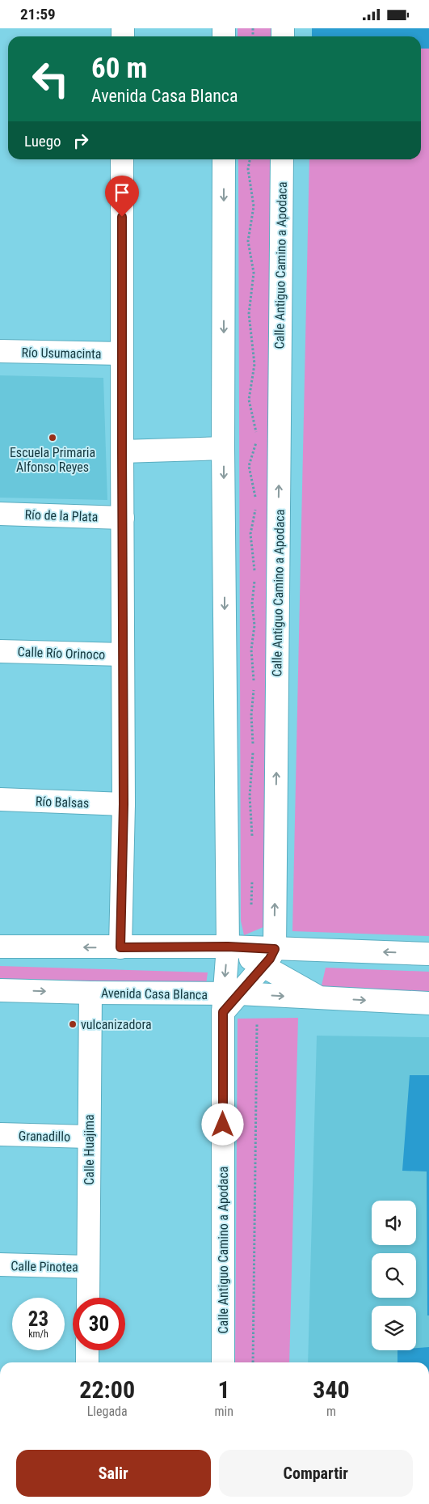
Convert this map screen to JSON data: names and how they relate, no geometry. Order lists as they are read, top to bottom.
{
  "streets": {
    "street": [
      "Calle Antiguo Camino a Apodaca",
      "Río Usumacinta",
      "Río de la Plata",
      "Calle Río Orinoco",
      "Río Balsas",
      "Avenida Casa Blanca",
      "Granadillo",
      "Calle Huajima",
      "Calle Pinotea"
    ]
  },
  "crossings": [
    ["Calle Antiguo Camino a Apodaca", "Avenida Casa Blanca"],
    ["Avenida Casa Blanca", "Calle Huajima"],
    ["Granadillo", "Calle Huajima"],
    ["Calle Huajima", "Calle Pinotea"]
  ],
  "places": ["Escuela Primaria Alfonso Reyes", "vulcanizadora"],
  "page": {
    "status": "21:59",
    "turn": ["60 m", "Avenida Casa Blanca"],
    "then": "Luego",
    "speed": "23 km/h",
    "limit": "30",
    "eta": [
      "22:00",
      "Llegada",
      "1",
      "min",
      "340",
      "m"
    ],
    "buttons": ["Salir", "Compartir"]
  }
}
